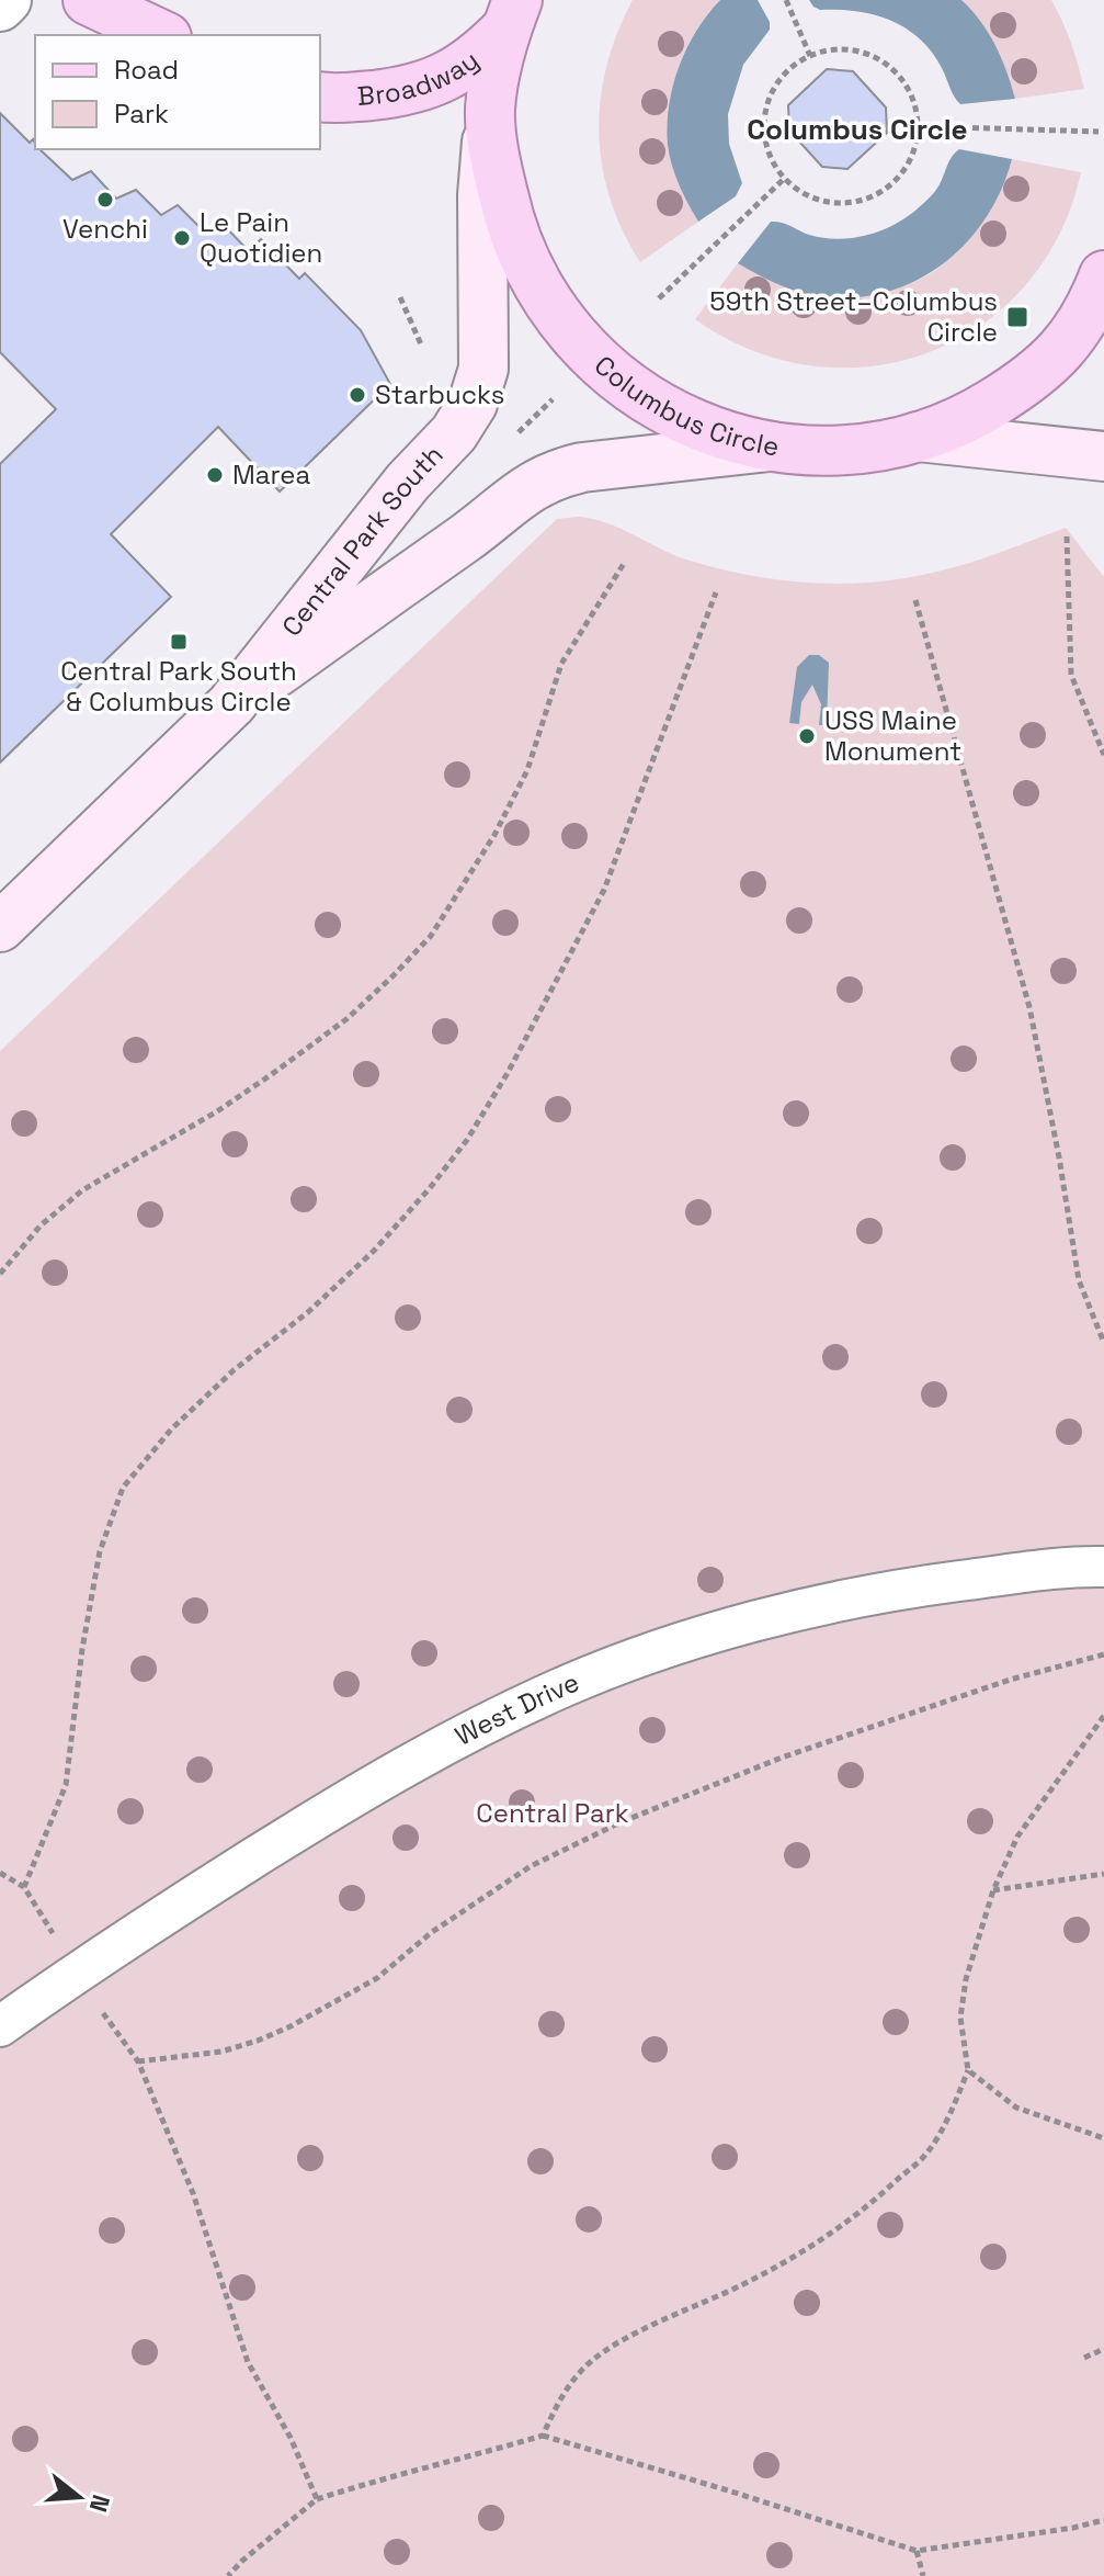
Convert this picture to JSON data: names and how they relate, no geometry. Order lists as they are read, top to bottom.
{
  "streets": {
    "main road": ["Broadway", "Columbus Circle", "Central Park South"],
    "street": ["West Drive"]
  },
  "crossings": [
    ["Broadway", "Columbus Circle"],
    ["Columbus Circle", "Central Park South"]
  ],
  "districts": ["Columbus Circle"],
  "parks": ["Central Park"],
  "places": {
    "other": [
      "Venchi",
      "Le Pain Quotidien",
      "Starbucks",
      "Marea",
      "USS Maine Monument"
    ],
    "transit": ["59th Street–Columbus Circle", "Central Park South & Columbus Circle"]
  },
  "legend": ["Road", "Park"],
  "north": "right"
}
